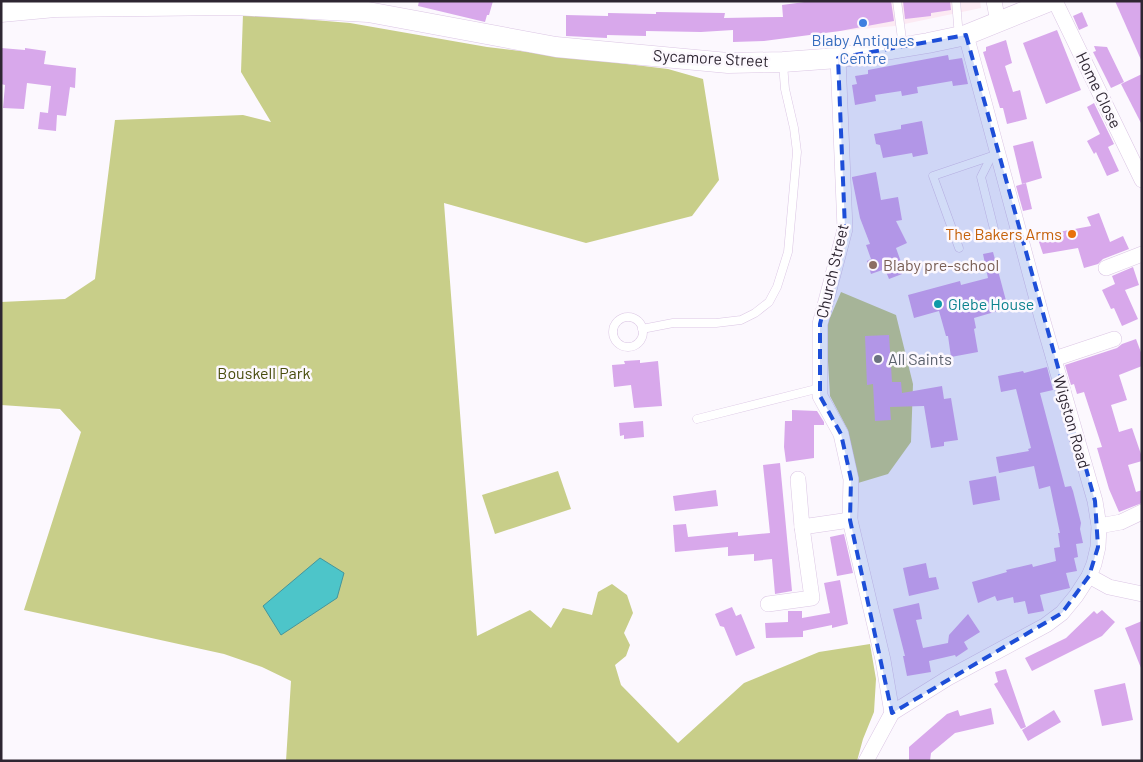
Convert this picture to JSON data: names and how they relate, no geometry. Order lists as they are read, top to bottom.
{
  "streets": {
    "street": [
      "Sycamore Street",
      "Home Close",
      "Church Street",
      "Wigston Road"
    ]
  },
  "crossings": [
    ["Sycamore Street", "Church Street"],
    ["Sycamore Street", "Wigston Road"],
    ["Church Street", "Wigston Road"]
  ],
  "parks": ["Bouskell Park"],
  "places": [
    "Blaby Antiques Centre",
    "The Bakers Arms",
    "Blaby pre-school",
    "Glebe House",
    "All Saints"
  ]
}
